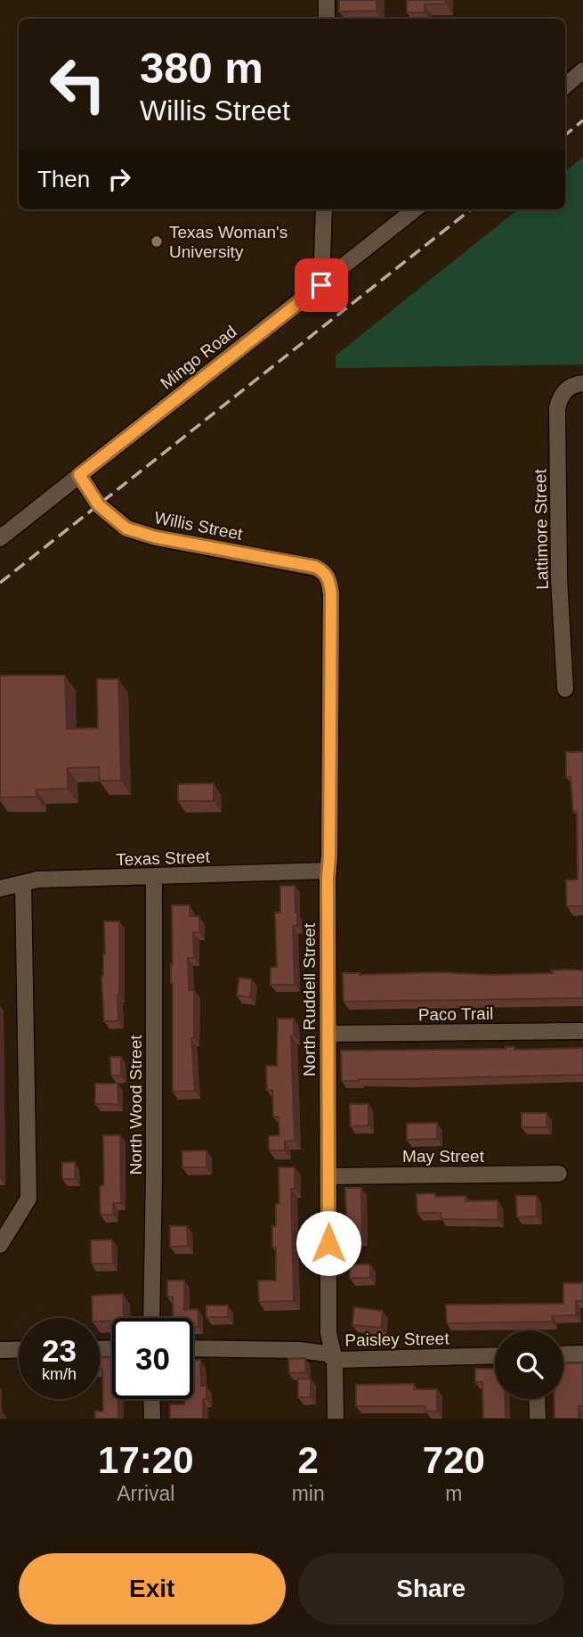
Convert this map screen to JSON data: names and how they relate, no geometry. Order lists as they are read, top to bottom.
{
  "streets": {
    "street": [
      "Mingo Road",
      "Willis Street",
      "Lattimore Street",
      "Texas Street",
      "North Ruddell Street",
      "Paco Trail",
      "North Wood Street",
      "May Street",
      "Paisley Street"
    ]
  },
  "crossings": [
    ["Mingo Road", "Willis Street"],
    ["Willis Street", "North Ruddell Street"],
    ["Texas Street", "North Ruddell Street"],
    ["Texas Street", "North Wood Street"],
    ["North Ruddell Street", "Paco Trail"],
    ["North Ruddell Street", "May Street"],
    ["North Ruddell Street", "Paisley Street"]
  ],
  "places": ["Texas Woman's University"],
  "page": {
    "turn": ["380 m", "Willis Street"],
    "then": "Then",
    "speed": "23 km/h",
    "limit": "30",
    "eta": [
      "17:20",
      "Arrival",
      "2",
      "min",
      "720",
      "m"
    ],
    "buttons": ["Exit", "Share"]
  }
}
